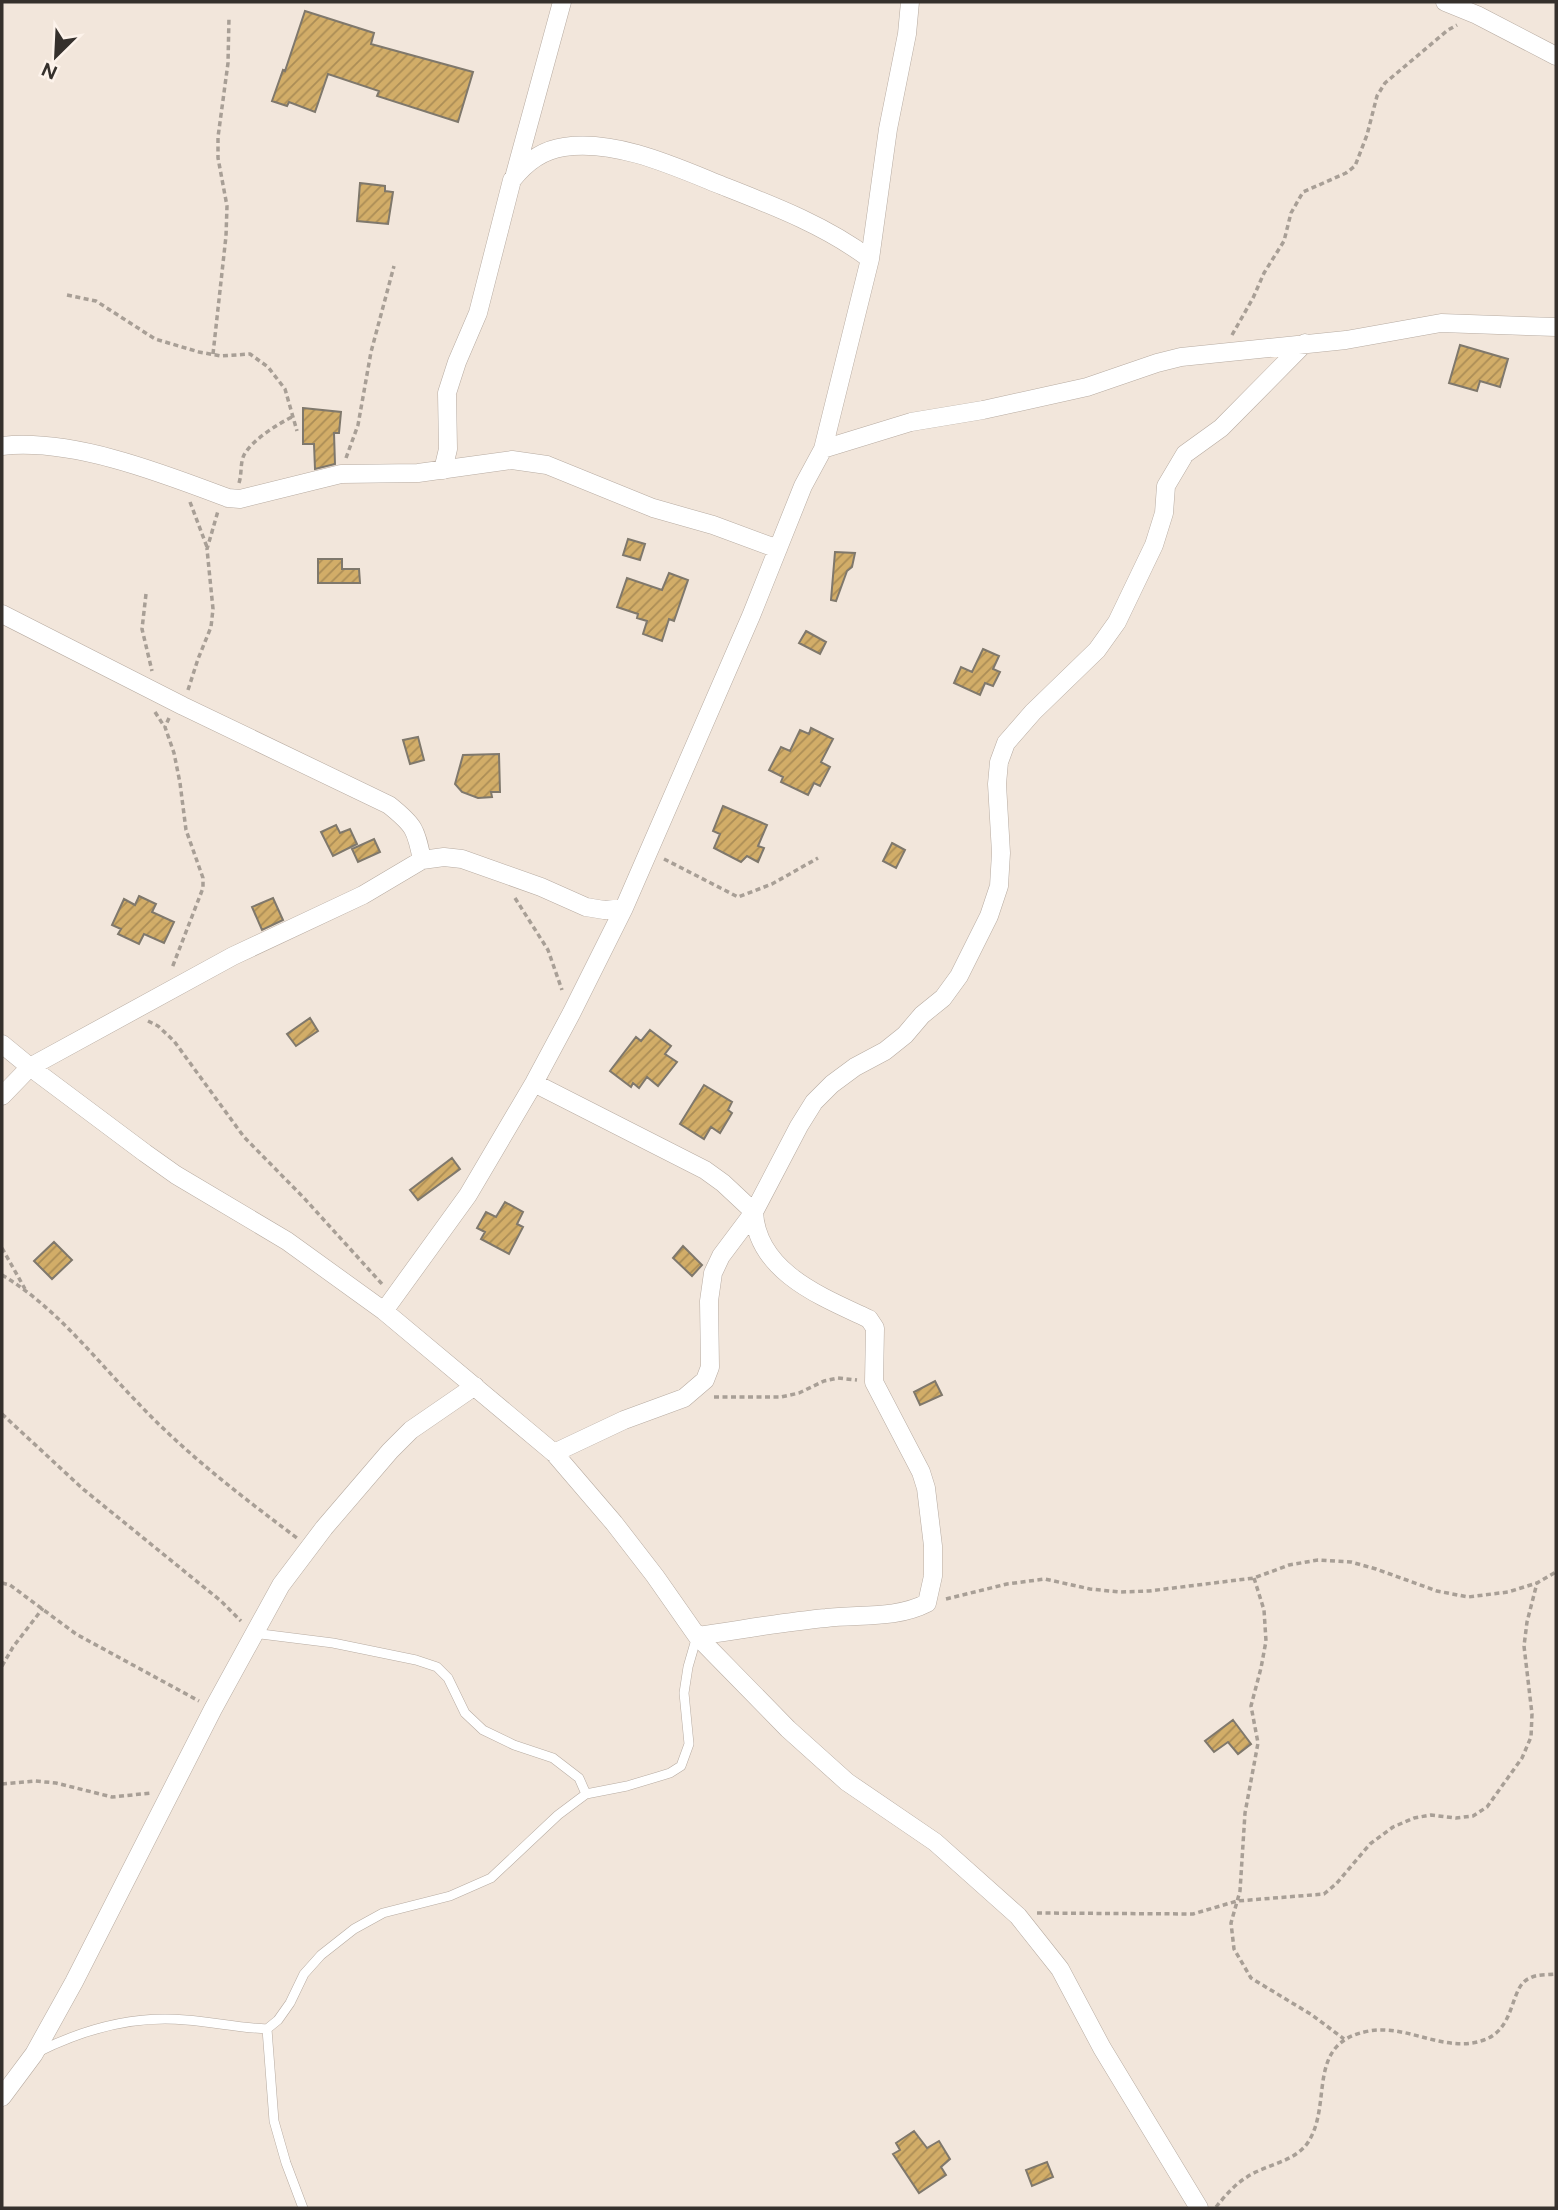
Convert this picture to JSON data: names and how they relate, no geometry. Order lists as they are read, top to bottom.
{
  "north": "bottom left"
}
